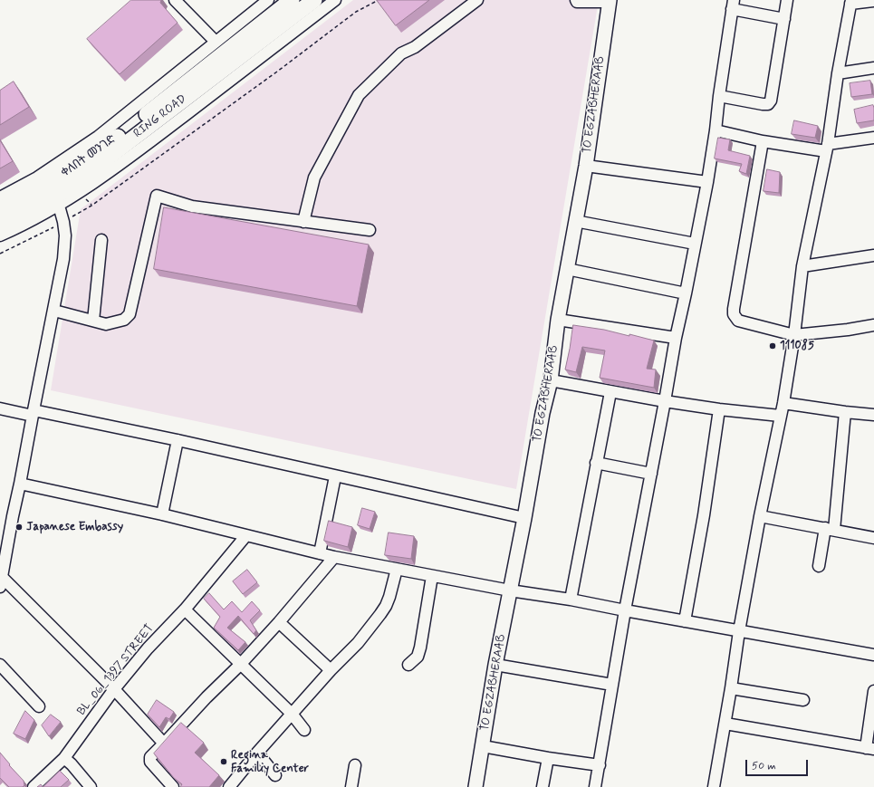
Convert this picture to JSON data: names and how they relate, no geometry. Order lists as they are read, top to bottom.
{
  "streets": {
    "highway": ["RING ROAD", "ቀለበት መንገድ"],
    "main road": ["TO EGZABHERAAB"],
    "street": ["BL_06_1397 STREET"]
  },
  "crossings": [
    ["RING ROAD", "ቀለበት መንገድ"]
  ],
  "places": ["111085", "Japanese Embassy", "Regina Familiy Center"],
  "scale_bar": "50 m"
}
